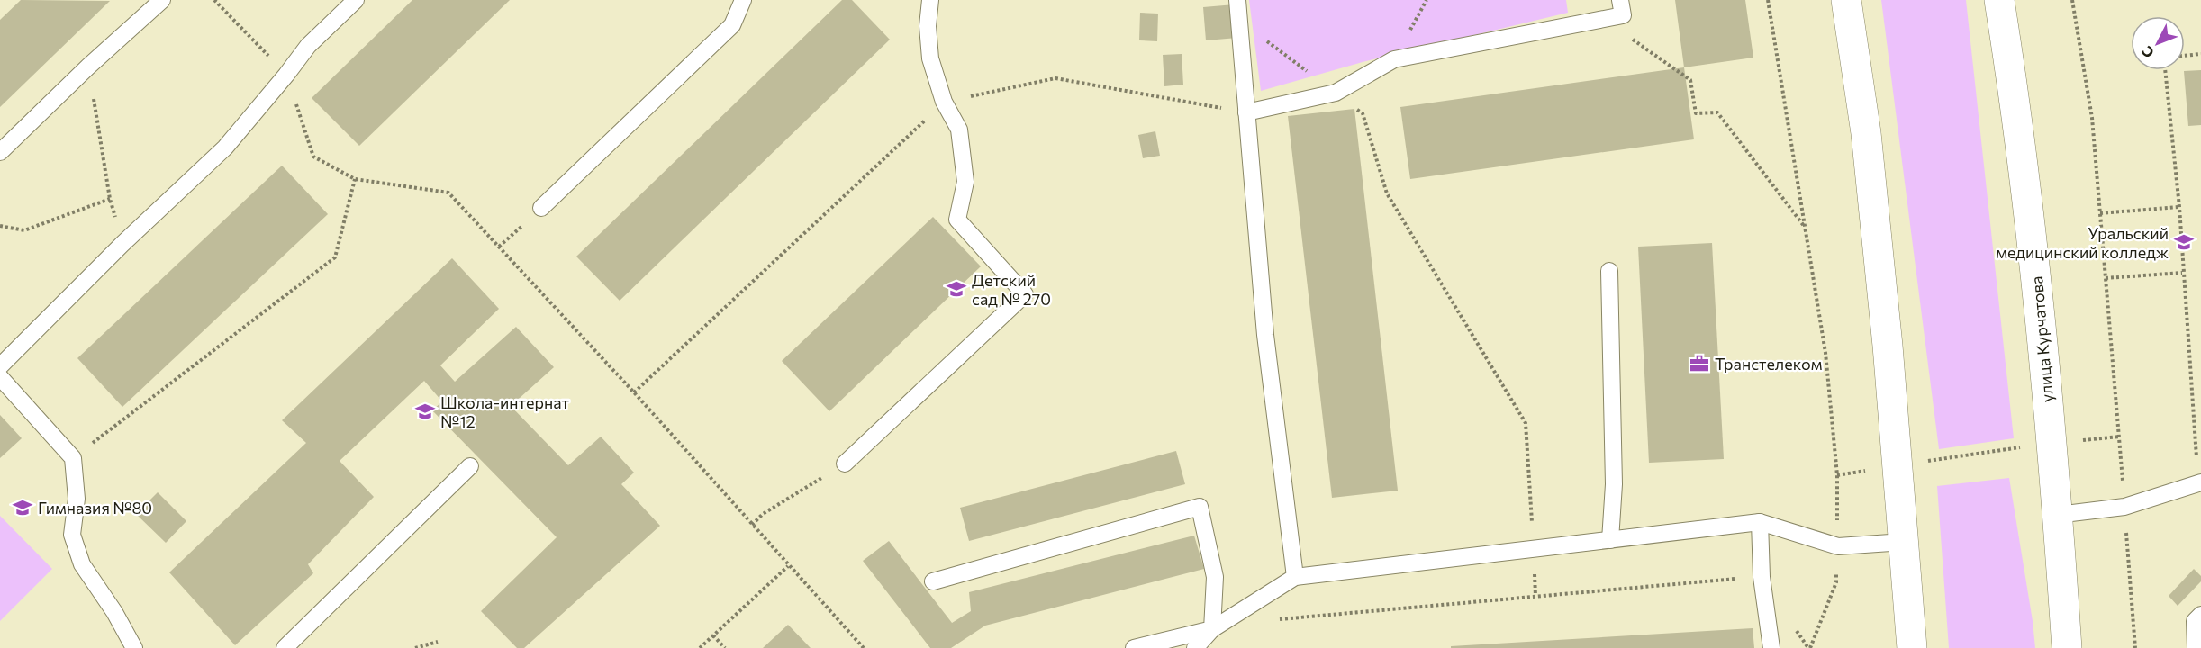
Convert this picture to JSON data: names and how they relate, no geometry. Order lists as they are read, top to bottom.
{
  "streets": {
    "main road": ["улица Курчатова"]
  },
  "places": {
    "school or university": [
      "Уральский медицинский колледж",
      "Детский сад № 270",
      "Школа-интернат №12",
      "Гимназия №80"
    ],
    "office": ["Транстелеком"]
  },
  "north": "bottom left"
}
